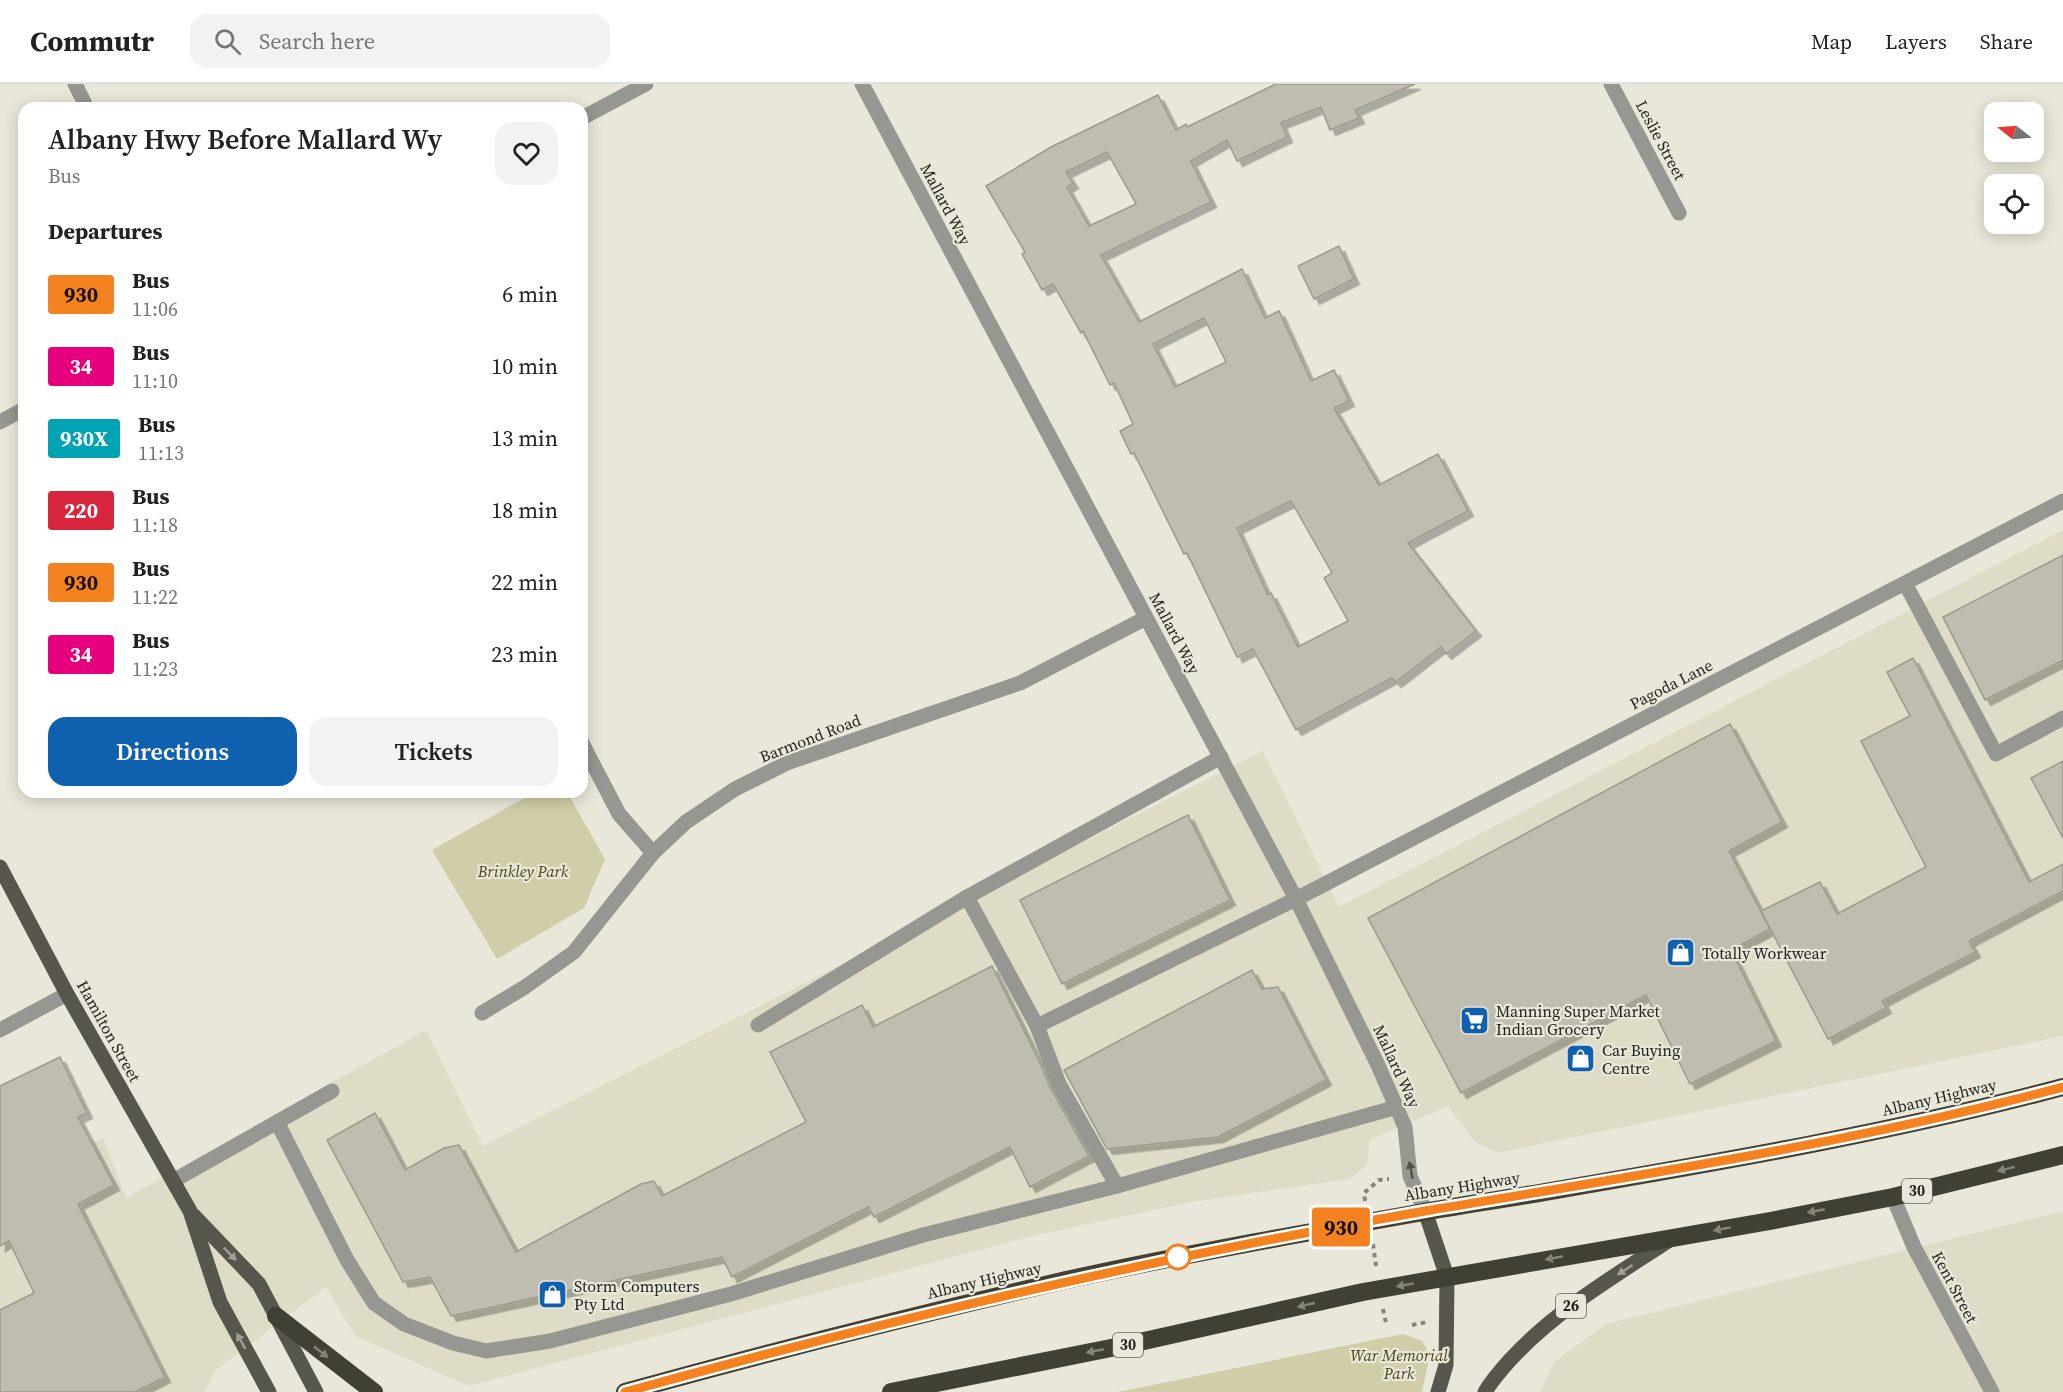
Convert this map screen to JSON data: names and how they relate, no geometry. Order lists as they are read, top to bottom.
{
  "streets": {
    "highway": ["Albany Highway", "30"],
    "main road": ["Hamilton Street", "26"],
    "street": [
      "Leslie Street",
      "Mallard Way",
      "Pagoda Lane",
      "Barmond Road",
      "Kent Street"
    ]
  },
  "crossings": [
    ["Mallard Way", "Pagoda Lane"],
    ["Mallard Way", "Barmond Road"],
    ["Mallard Way", "Albany Highway"],
    ["30", "Kent Street"],
    ["30", "26"]
  ],
  "parks": ["Brinkley Park", "War Memorial Park"],
  "places": {
    "shop": ["Totally Workwear", "Car Buying Centre", "Storm Computers Pty Ltd"],
    "supermarket": ["Manning Super Market Indian Grocery"]
  },
  "lines": ["bus line 930"],
  "north": "left",
  "page": {
    "header": "Commutr",
    "search": "Search here",
    "nav": ["Map", "Layers", "Share"],
    "on_map": "930",
    "heading": [
      ["Albany Hwy Before Mallard Wy", "Bus"],
      "Departures"
    ],
    "list": [
      {
        "mark": "930",
        "name": "Bus",
        "note": "11:06",
        "value": "6 min"
      },
      {
        "mark": "34",
        "name": "Bus",
        "note": "11:10",
        "value": "10 min"
      },
      {
        "mark": "930X",
        "name": "Bus",
        "note": "11:13",
        "value": "13 min"
      },
      {
        "mark": "220",
        "name": "Bus",
        "note": "11:18",
        "value": "18 min"
      },
      {
        "mark": "930",
        "name": "Bus",
        "note": "11:22",
        "value": "22 min"
      },
      {
        "mark": "34",
        "name": "Bus",
        "note": "11:23",
        "value": "23 min"
      }
    ],
    "buttons": ["Directions", "Tickets"]
  }
}
